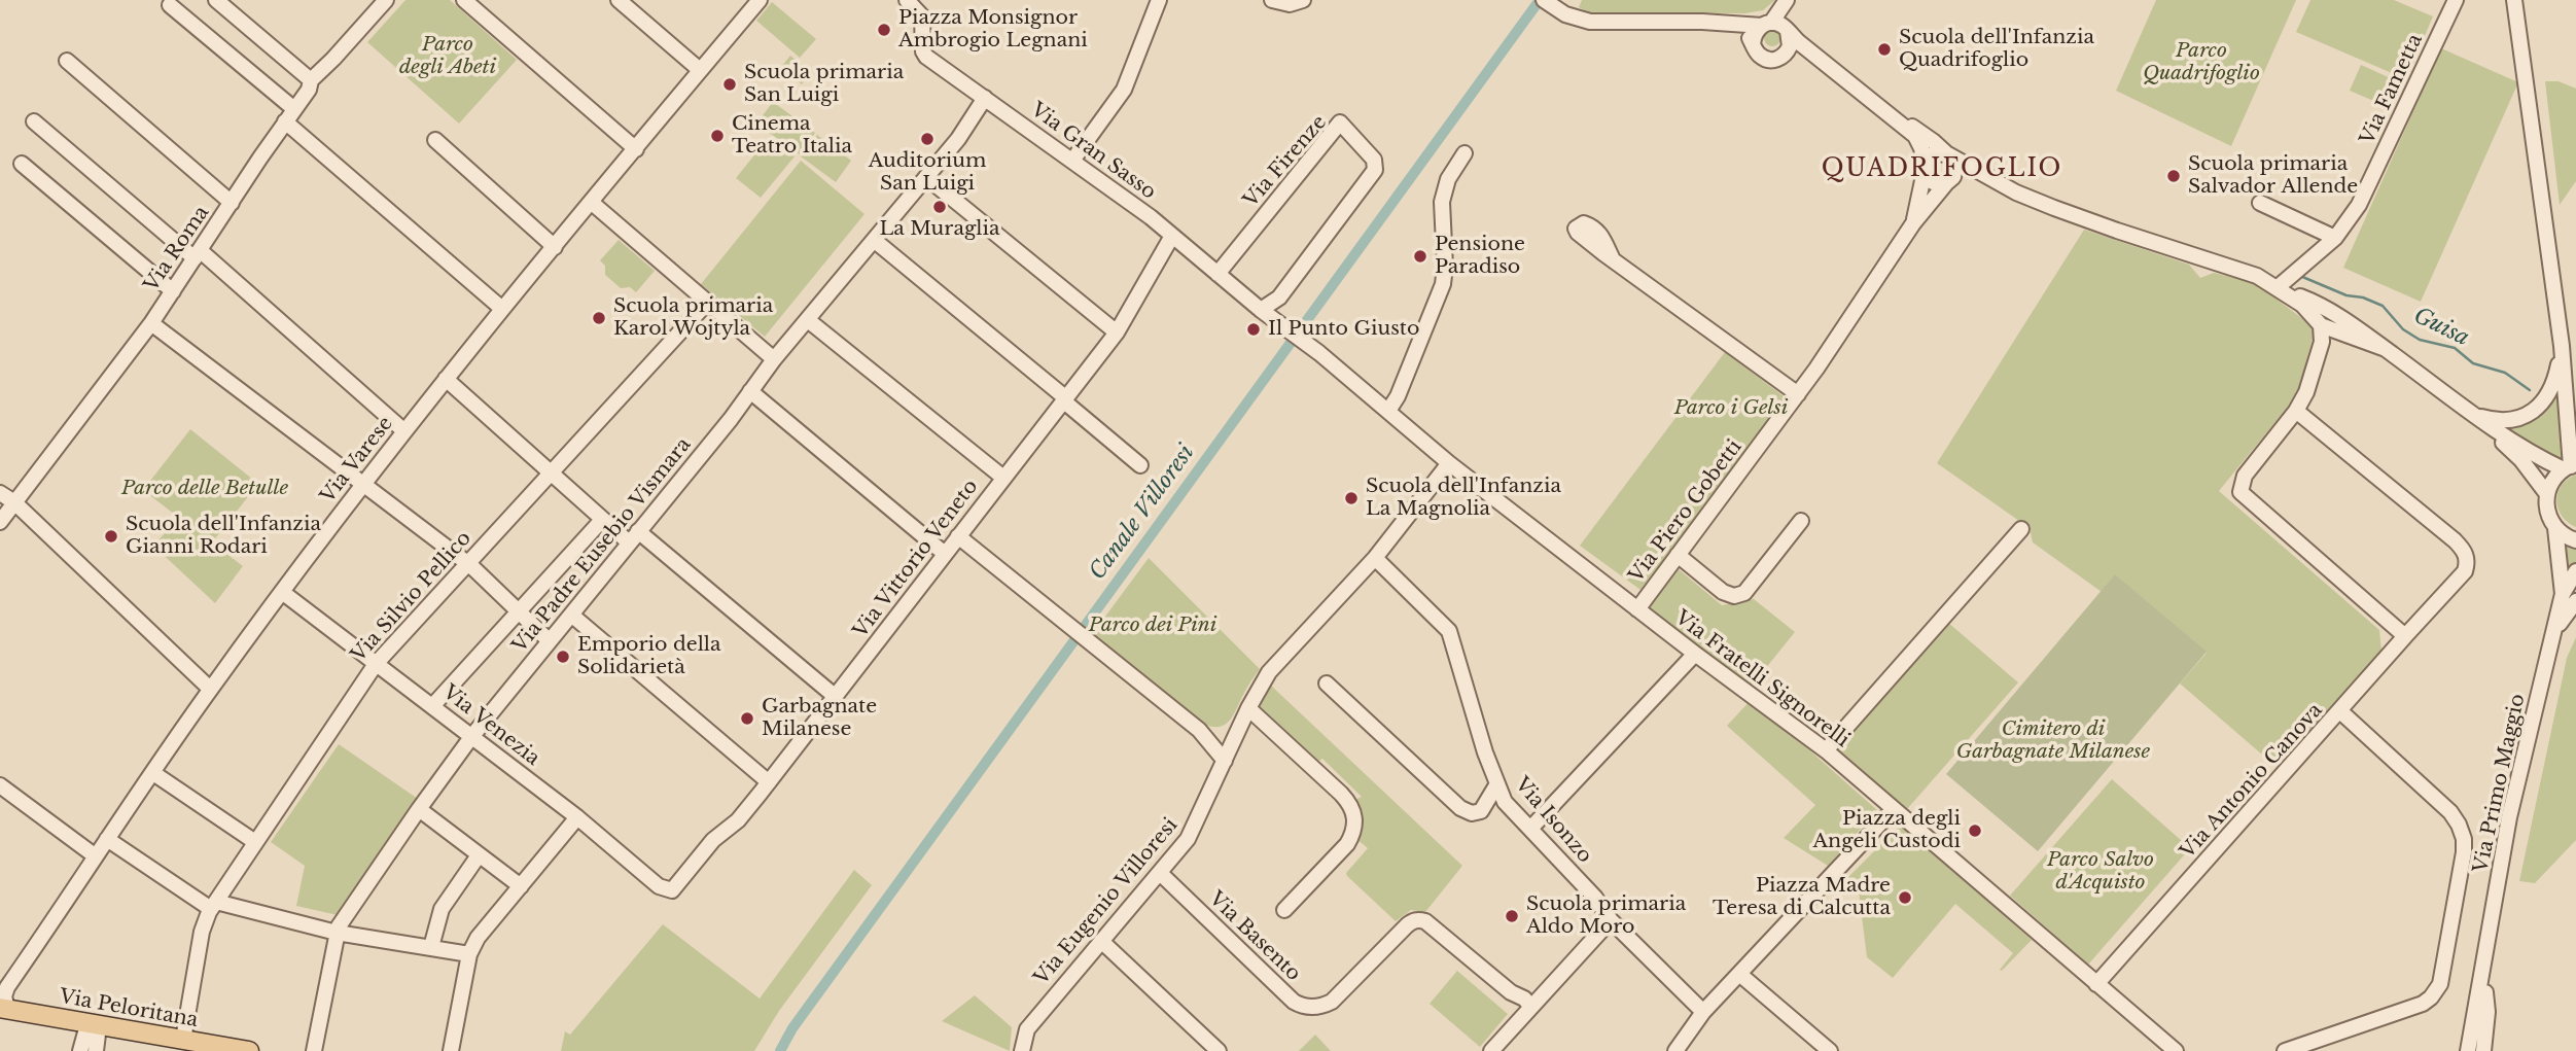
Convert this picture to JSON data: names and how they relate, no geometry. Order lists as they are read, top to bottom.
{
  "streets": {
    "main road": ["Via Peloritana"],
    "street": [
      "Via Fametta",
      "Via Gran Sasso",
      "Via Firenze",
      "Via Roma",
      "Via Varese",
      "Via Piero Gobetti",
      "Via Padre Eusebio Vismara",
      "Via Vittorio Veneto",
      "Via Silvio Pellico",
      "Via Fratelli Signorelli",
      "Via Venezia",
      "Via Antonio Canova",
      "Via Primo Maggio",
      "Via Isonzo",
      "Via Eugenio Villoresi",
      "Via Basento"
    ]
  },
  "crossings": [
    ["Via Gran Sasso", "Via Firenze"],
    ["Via Gran Sasso", "Via Padre Eusebio Vismara"],
    ["Via Gran Sasso", "Via Vittorio Veneto"],
    ["Via Gran Sasso", "Via Fratelli Signorelli"],
    ["Via Varese", "Via Venezia"],
    ["Via Varese", "Via Peloritana"],
    ["Via Piero Gobetti", "Via Fratelli Signorelli"],
    ["Via Padre Eusebio Vismara", "Via Venezia"],
    ["Via Vittorio Veneto", "Via Venezia"],
    ["Via Silvio Pellico", "Via Venezia"],
    ["Via Silvio Pellico", "Via Peloritana"],
    ["Via Fratelli Signorelli", "Via Antonio Canova"],
    ["Via Fratelli Signorelli", "Via Eugenio Villoresi"],
    ["Via Isonzo", "Via Eugenio Villoresi"],
    ["Via Eugenio Villoresi", "Via Basento"]
  ],
  "districts": ["QUADRIFOGLIO"],
  "water": ["Guisa", "Canale Villoresi"],
  "parks": [
    "Parco degli Abeti",
    "Parco Quadrifoglio",
    "Parco i Gelsi",
    "Parco delle Betulle",
    "Parco dei Pini",
    "Cimitero di Garbagnate Milanese",
    "Parco Salvo d'Acquisto"
  ],
  "places": [
    "Piazza Monsignor Ambrogio Legnani",
    "Scuola dell'Infanzia Quadrifoglio",
    "Scuola primaria San Luigi",
    "Cinema Teatro Italia",
    "Auditorium San Luigi",
    "Scuola primaria Salvador Allende",
    "La Muraglia",
    "Pensione Paradiso",
    "Scuola primaria Karol Wojtyla",
    "Il Punto Giusto",
    "Scuola dell'Infanzia La Magnolia",
    "Scuola dell'Infanzia Gianni Rodari",
    "Emporio della Solidarietà",
    "Garbagnate Milanese",
    "Piazza degli Angeli Custodi",
    "Piazza Madre Teresa di Calcutta",
    "Scuola primaria Aldo Moro"
  ]
}
